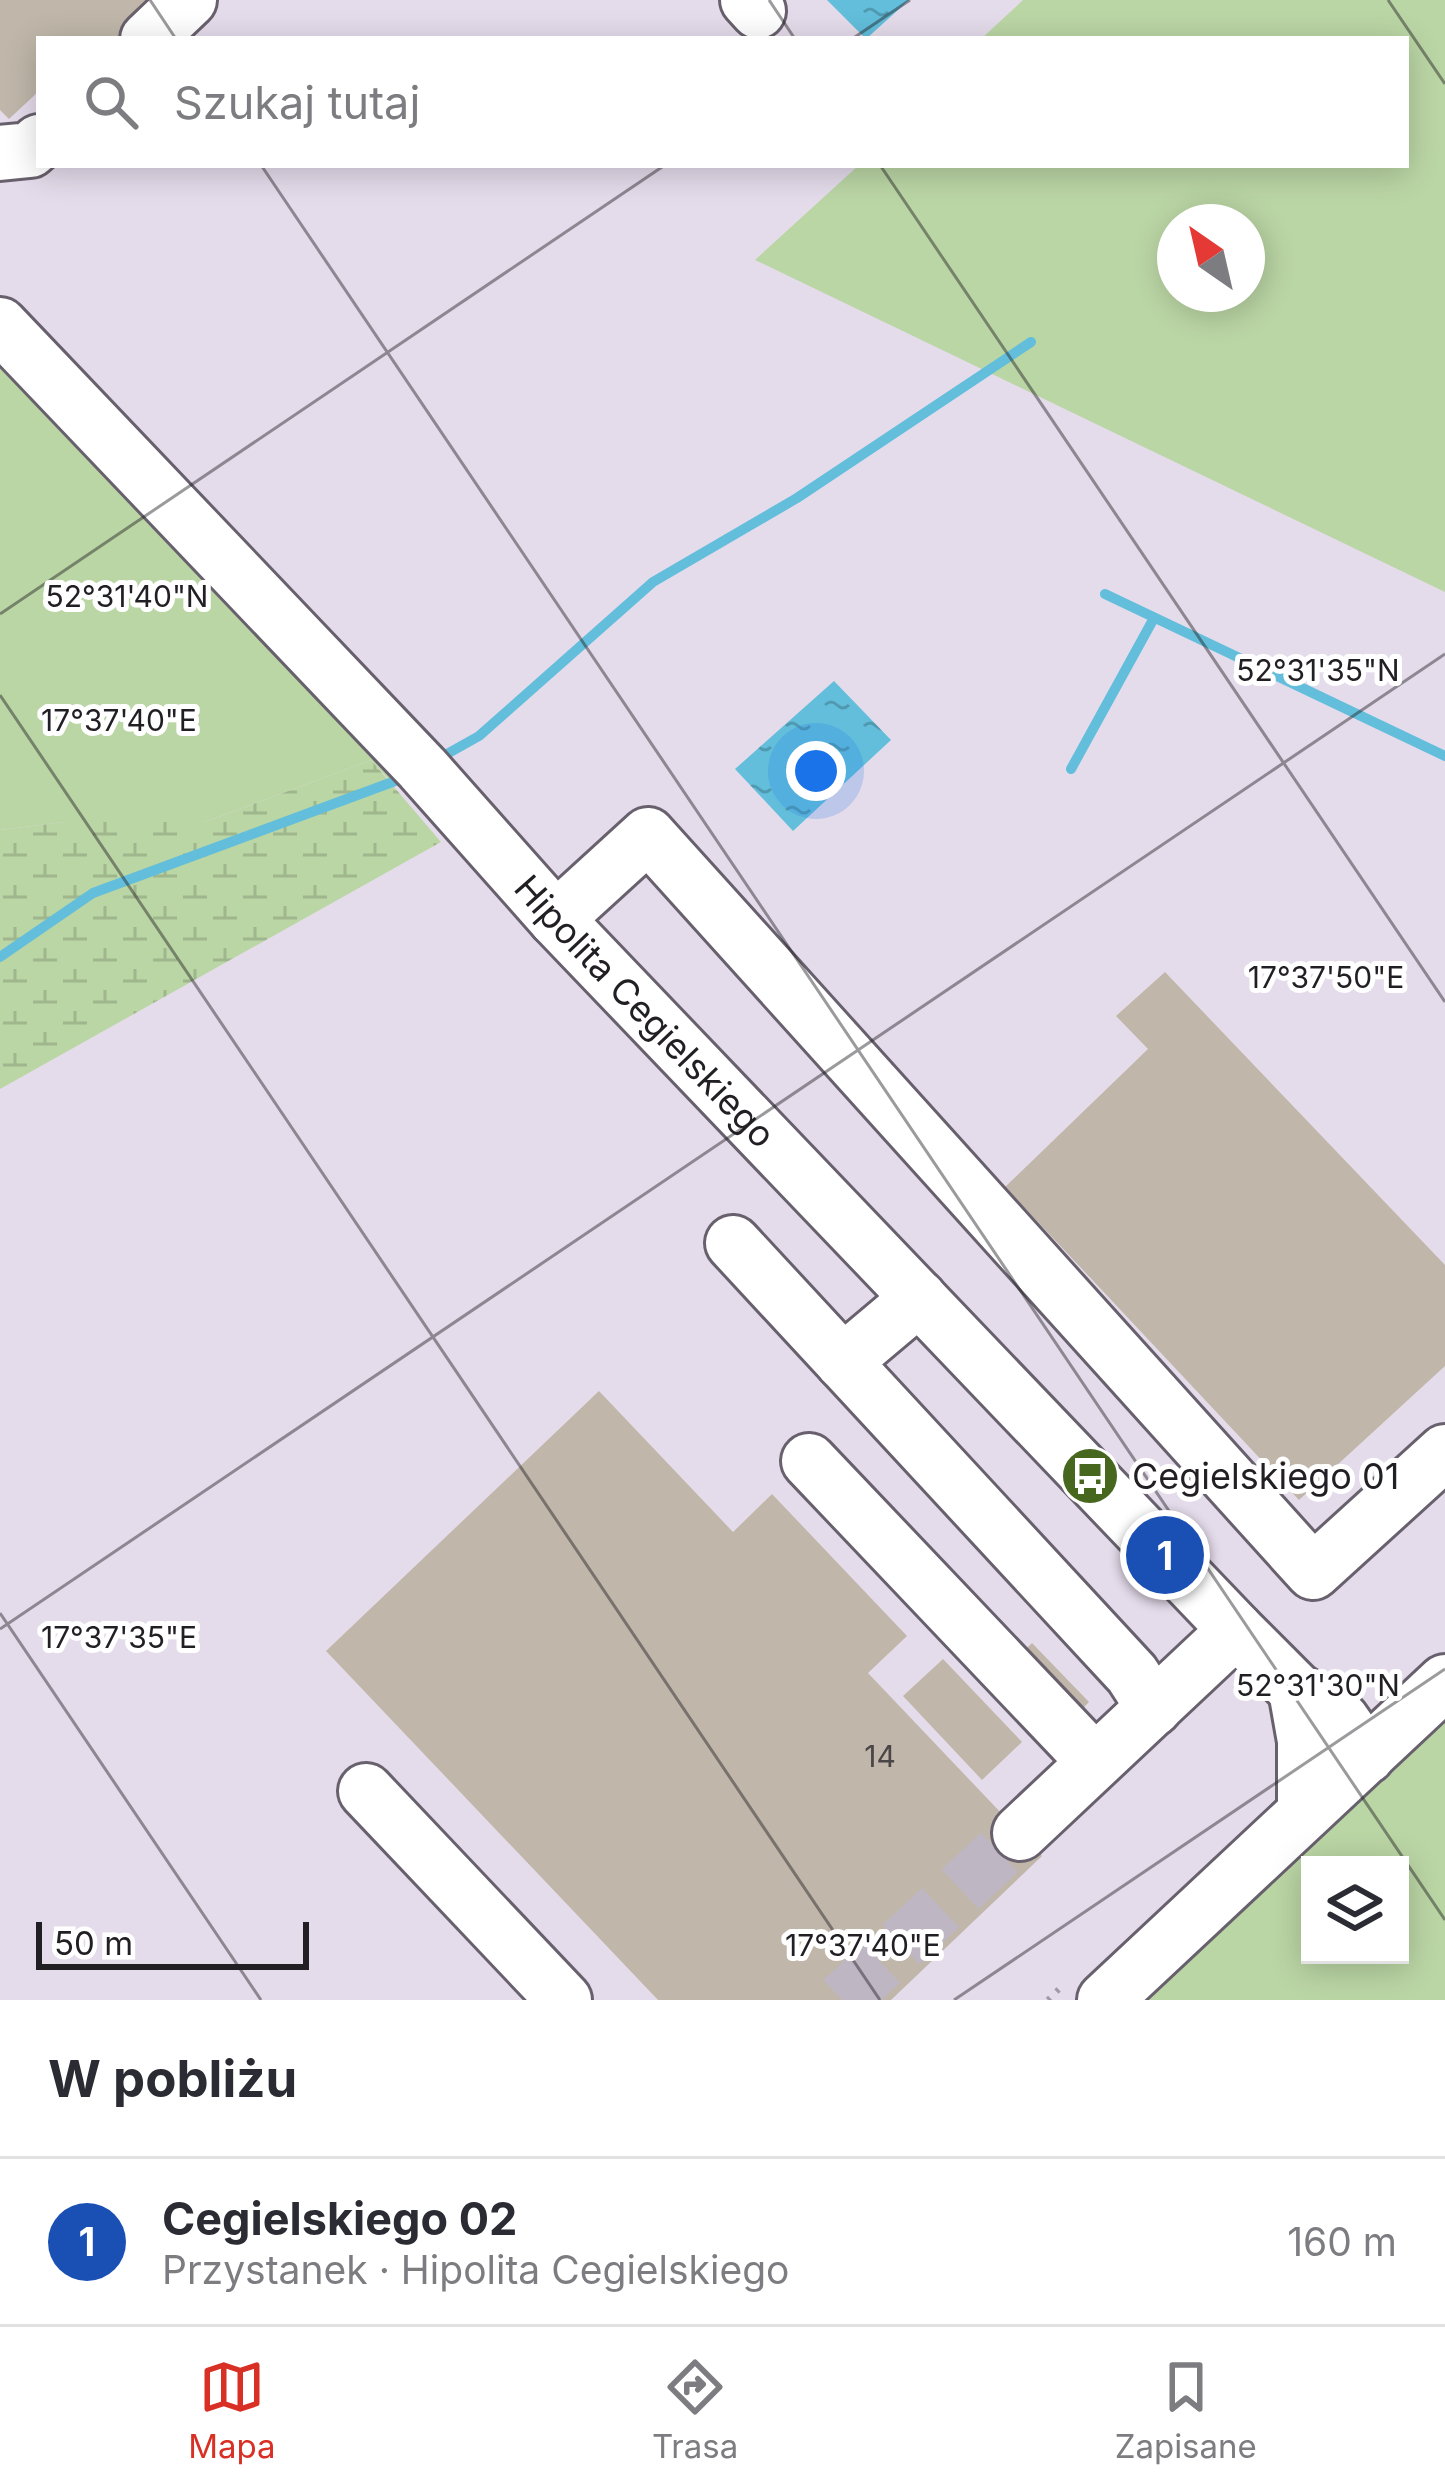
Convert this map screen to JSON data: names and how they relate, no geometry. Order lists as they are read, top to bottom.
{
  "streets": {
    "street": ["Hipolita Cegielskiego"]
  },
  "places": {
    "bus stop": ["Cegielskiego 01"]
  },
  "house_numbers": ["14"],
  "scale_bar": "50 m",
  "north": "top left",
  "page": {
    "search": "Szukaj tutaj",
    "pins": "1",
    "scale": "50 m",
    "heading": "W pobliżu",
    "list": [
      {
        "mark": "1",
        "name": "Cegielskiego 02",
        "note": "Przystanek · Hipolita Cegielskiego",
        "value": "160 m"
      }
    ],
    "nav": ["Mapa", "Trasa", "Zapisane"]
  },
  "coordinates": [
    "52°31'40\"N",
    "52°31'35\"N",
    "17°37'40\"E",
    "17°37'50\"E",
    "17°37'35\"E",
    "52°31'30\"N"
  ]
}
